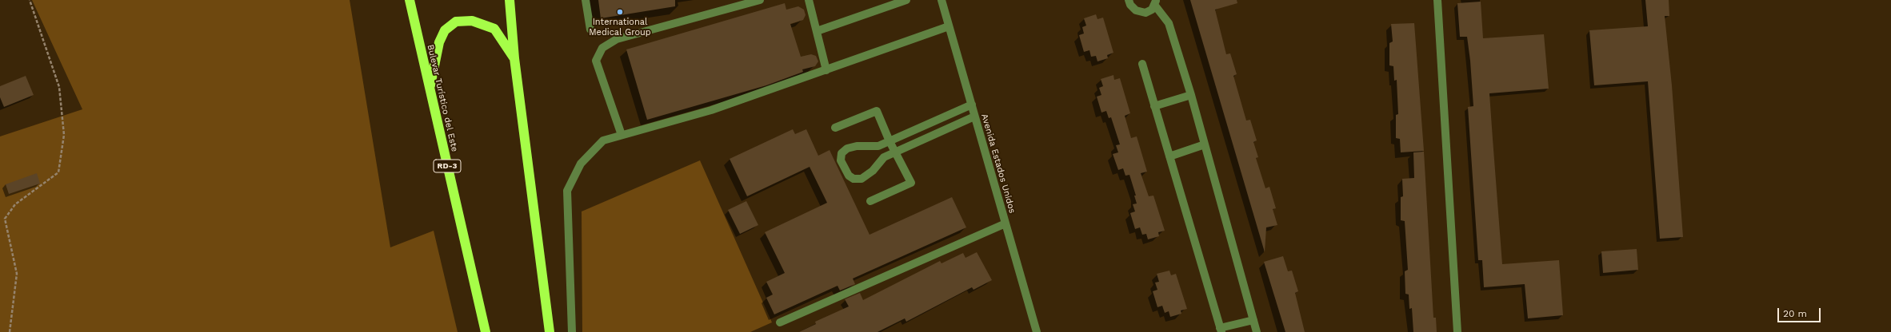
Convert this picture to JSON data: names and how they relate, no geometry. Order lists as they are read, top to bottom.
{
  "streets": {
    "highway": ["Bulevar Turístico del Este", "RD-3"],
    "street": ["Avenida Estados Unidos"]
  },
  "places": ["International Medical Group"],
  "scale_bar": "20 m"
}
